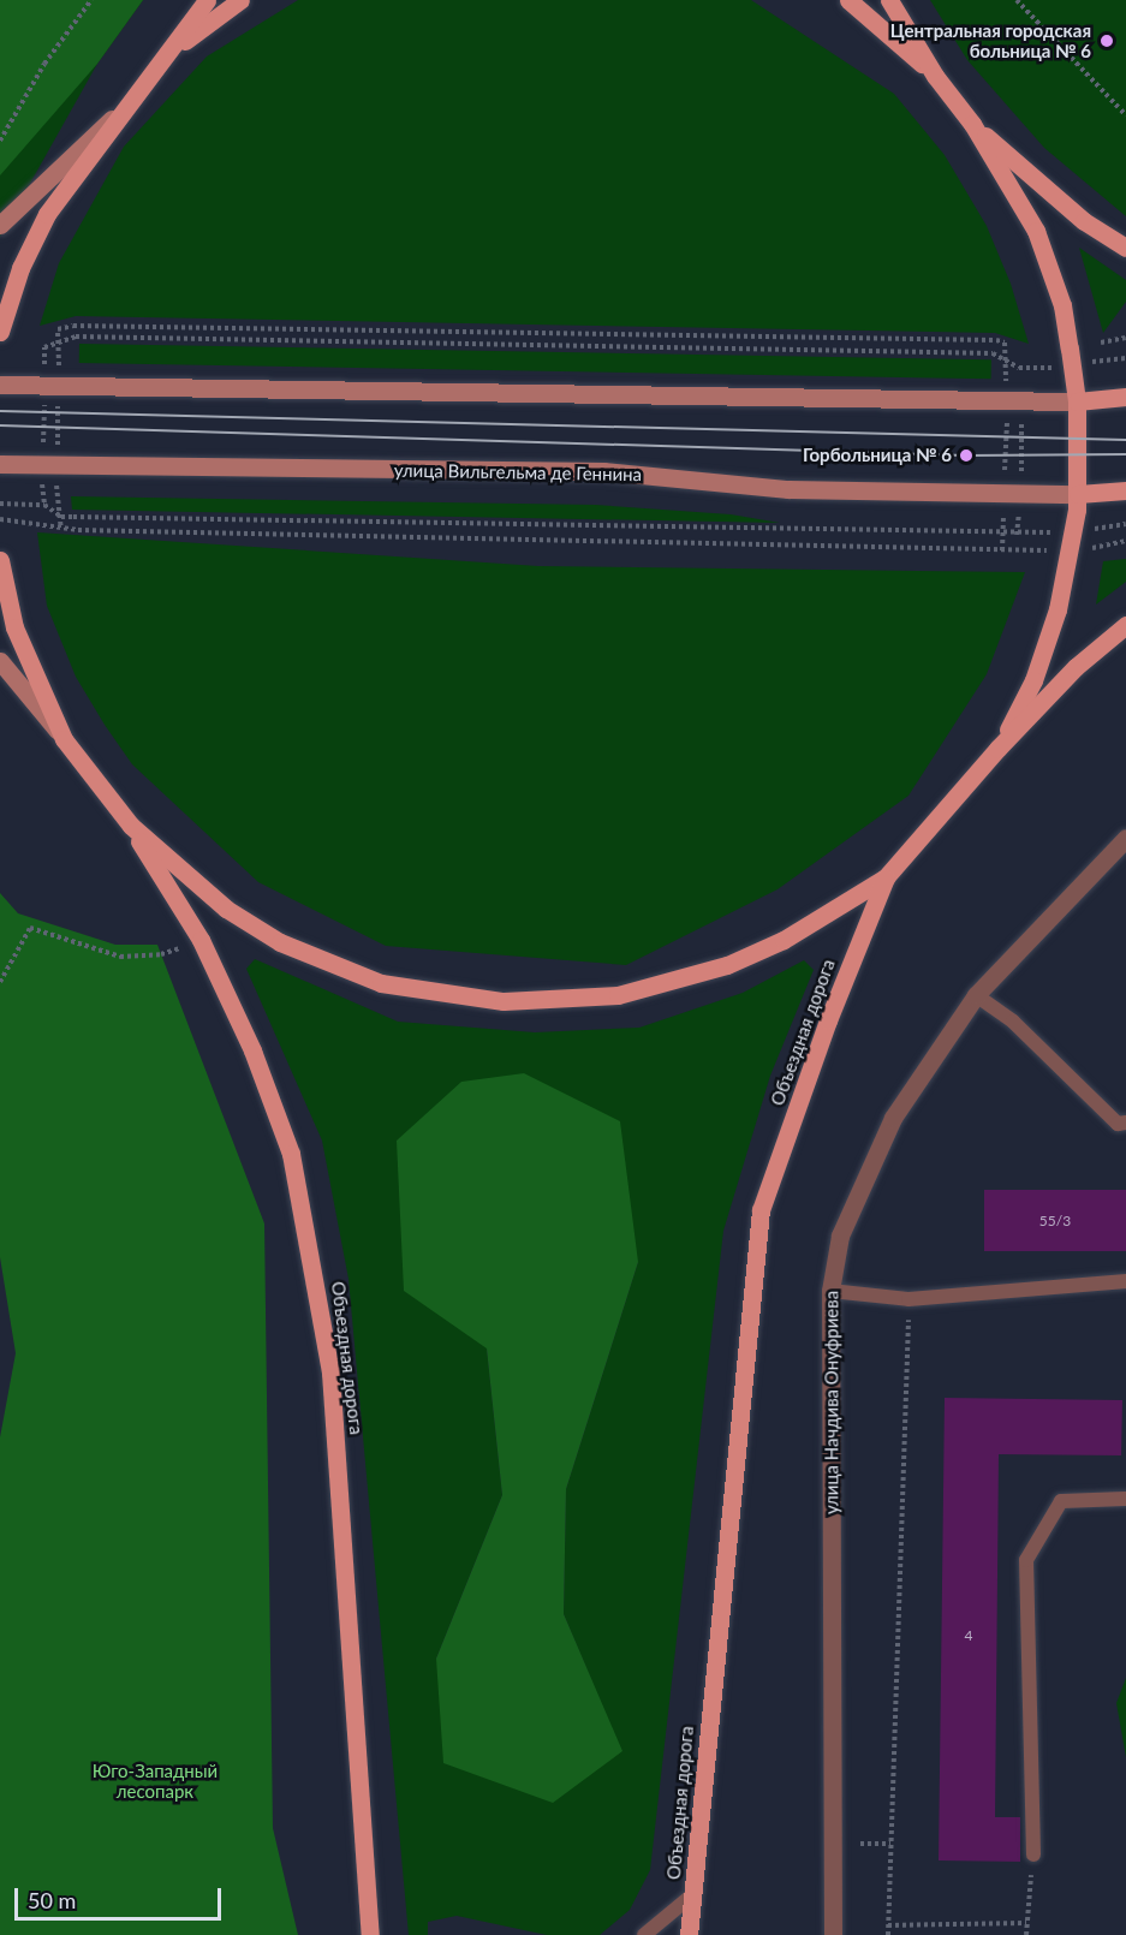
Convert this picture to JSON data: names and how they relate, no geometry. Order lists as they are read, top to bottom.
{
  "streets": {
    "main road": ["улица Вильгельма де Геннина", "Объездная дорога"],
    "street": ["улица Начдива Онуфриева"]
  },
  "parks": ["Юго-Западный лесопарк"],
  "places": ["Центральная городская больница № 6", "Горбольница № 6"],
  "house_numbers": ["55/3", "4"],
  "scale_bar": "50 m"
}
